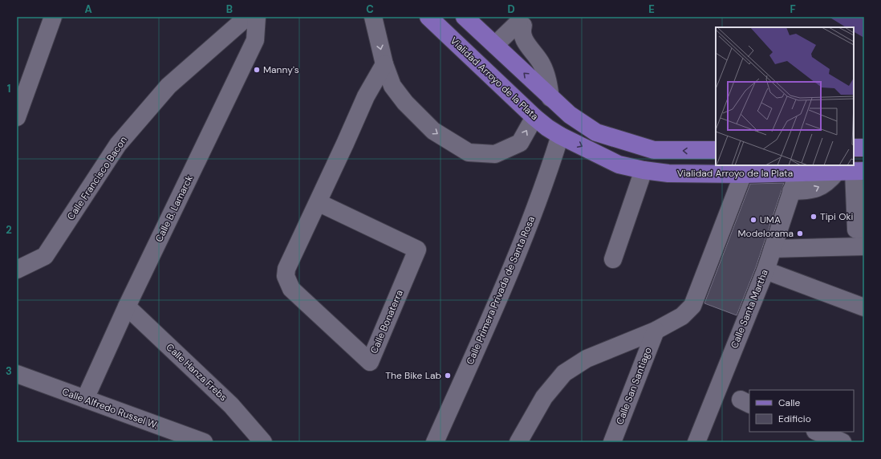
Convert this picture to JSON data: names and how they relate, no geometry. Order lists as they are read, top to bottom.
{
  "streets": {
    "main road": ["Vialidad Arroyo de la Plata"],
    "street": [
      "Calle Francisco Bacon",
      "Calle B. Lamarck",
      "Calle Primera Privada de Santa Rosa",
      "Calle Santa Martha",
      "Calle Bonaterra",
      "Calle Hanza Frebs",
      "Calle San Santiago",
      "Calle Alfredo Russel W."
    ]
  },
  "crossings": [
    ["Vialidad Arroyo de la Plata", "Calle Primera Privada de Santa Rosa"],
    ["Vialidad Arroyo de la Plata", "Calle Santa Martha"],
    ["Calle B. Lamarck", "Calle Hanza Frebs"],
    ["Calle B. Lamarck", "Calle Alfredo Russel W."]
  ],
  "places": [
    "Manny's",
    "Tipi Oki",
    "UMA",
    "Modelorama",
    "The Bike Lab"
  ],
  "legend": ["Calle", "Edificio"],
  "grid": {
    "columns": [
      "A",
      "B",
      "C",
      "D",
      "E",
      "F"
    ],
    "rows": ["1", "2", "3"]
  }
}
